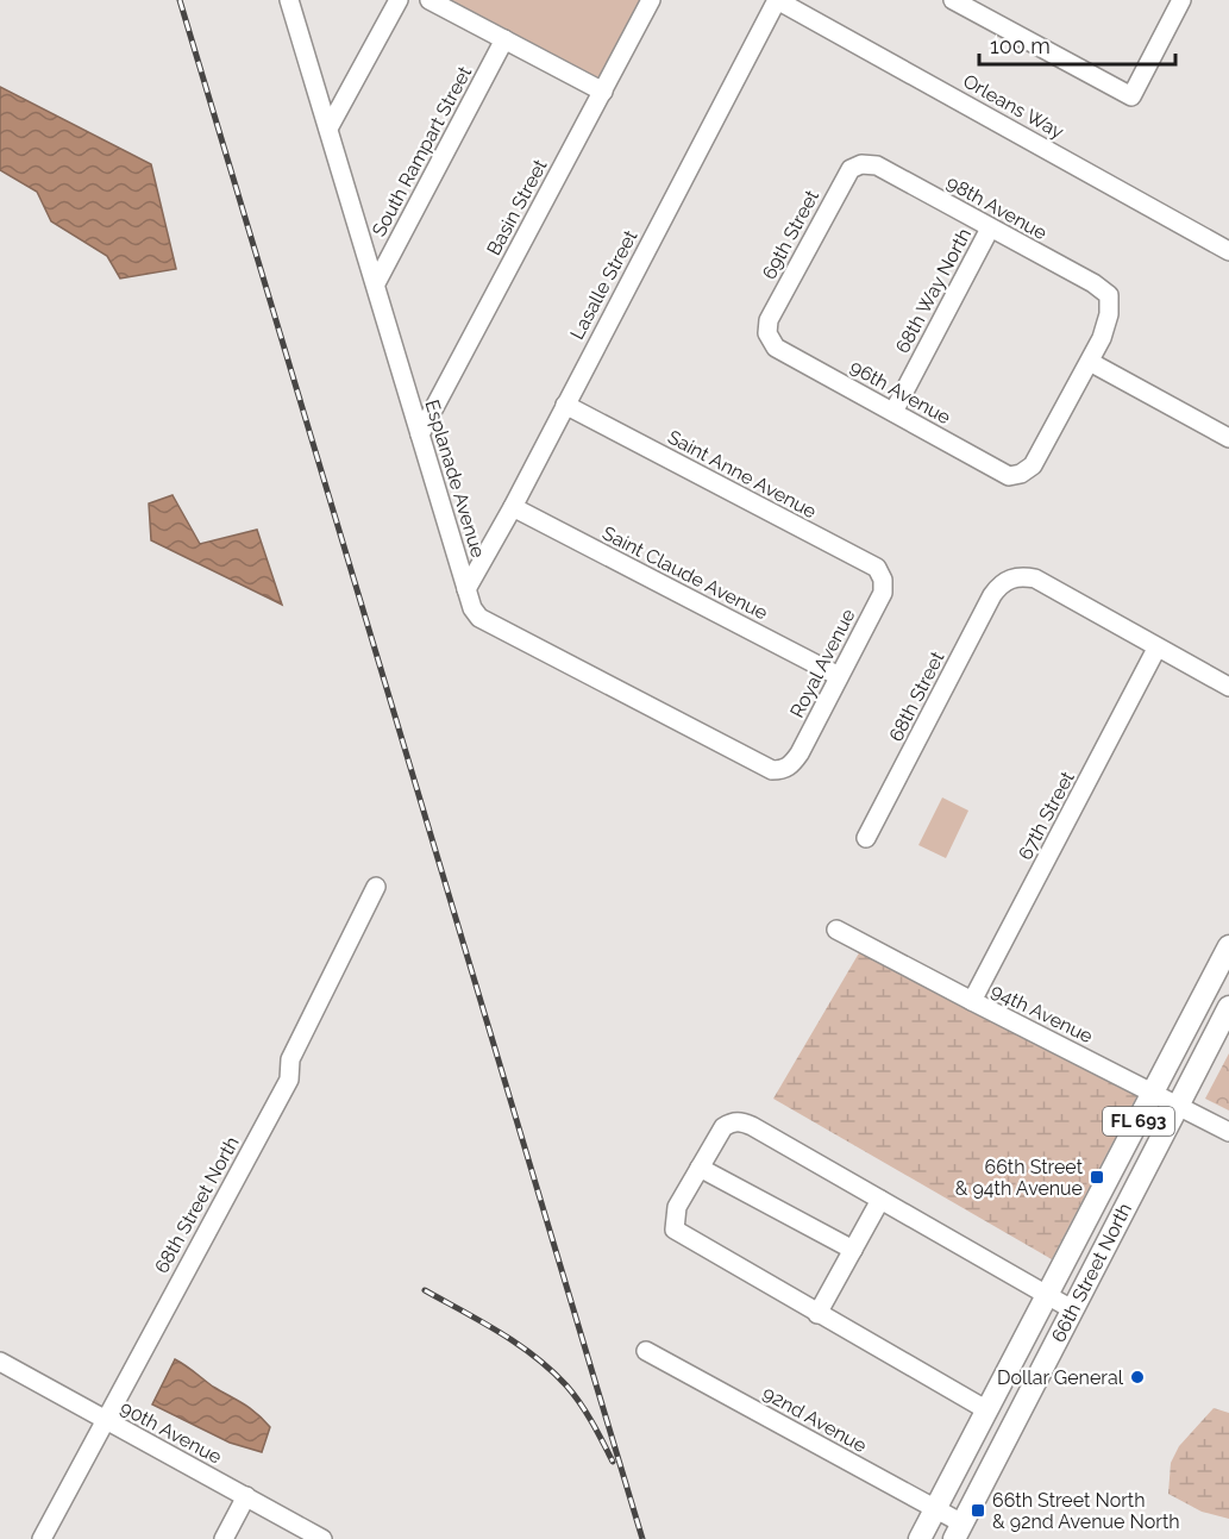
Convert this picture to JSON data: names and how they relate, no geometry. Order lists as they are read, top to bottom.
{
  "streets": {
    "main road": ["FL 693", "66th Street North"],
    "street": [
      "Orleans Way",
      "South Rampart Street",
      "Basin Street",
      "98th Avenue",
      "69th Street",
      "Lasalle Street",
      "68th Way North",
      "96th Avenue",
      "Saint Anne Avenue",
      "Esplanade Avenue",
      "Saint Claude Avenue",
      "Royal Avenue",
      "68th Street",
      "67th Street",
      "94th Avenue",
      "68th Street North",
      "92nd Avenue",
      "90th Avenue"
    ]
  },
  "crossings": [
    ["Orleans Way", "Lasalle Street"],
    ["South Rampart Street", "Esplanade Avenue"],
    ["Basin Street", "Esplanade Avenue"],
    ["98th Avenue", "69th Street"],
    ["98th Avenue", "68th Way North"],
    ["98th Avenue", "96th Avenue"],
    ["69th Street", "96th Avenue"],
    ["Lasalle Street", "Saint Anne Avenue"],
    ["Lasalle Street", "Esplanade Avenue"],
    ["Lasalle Street", "Saint Claude Avenue"],
    ["68th Way North", "96th Avenue"],
    ["Saint Anne Avenue", "Royal Avenue"],
    ["Esplanade Avenue", "Royal Avenue"],
    ["Saint Claude Avenue", "Royal Avenue"],
    ["68th Street", "67th Street"],
    ["67th Street", "94th Avenue"],
    ["94th Avenue", "66th Street North"],
    ["68th Street North", "90th Avenue"],
    ["66th Street North", "92nd Avenue"]
  ],
  "places": {
    "transit": ["66th Street & 94th Avenue", "66th Street North & 92nd Avenue North"],
    "other": ["Dollar General"]
  },
  "scale_bar": "100 m"
}
